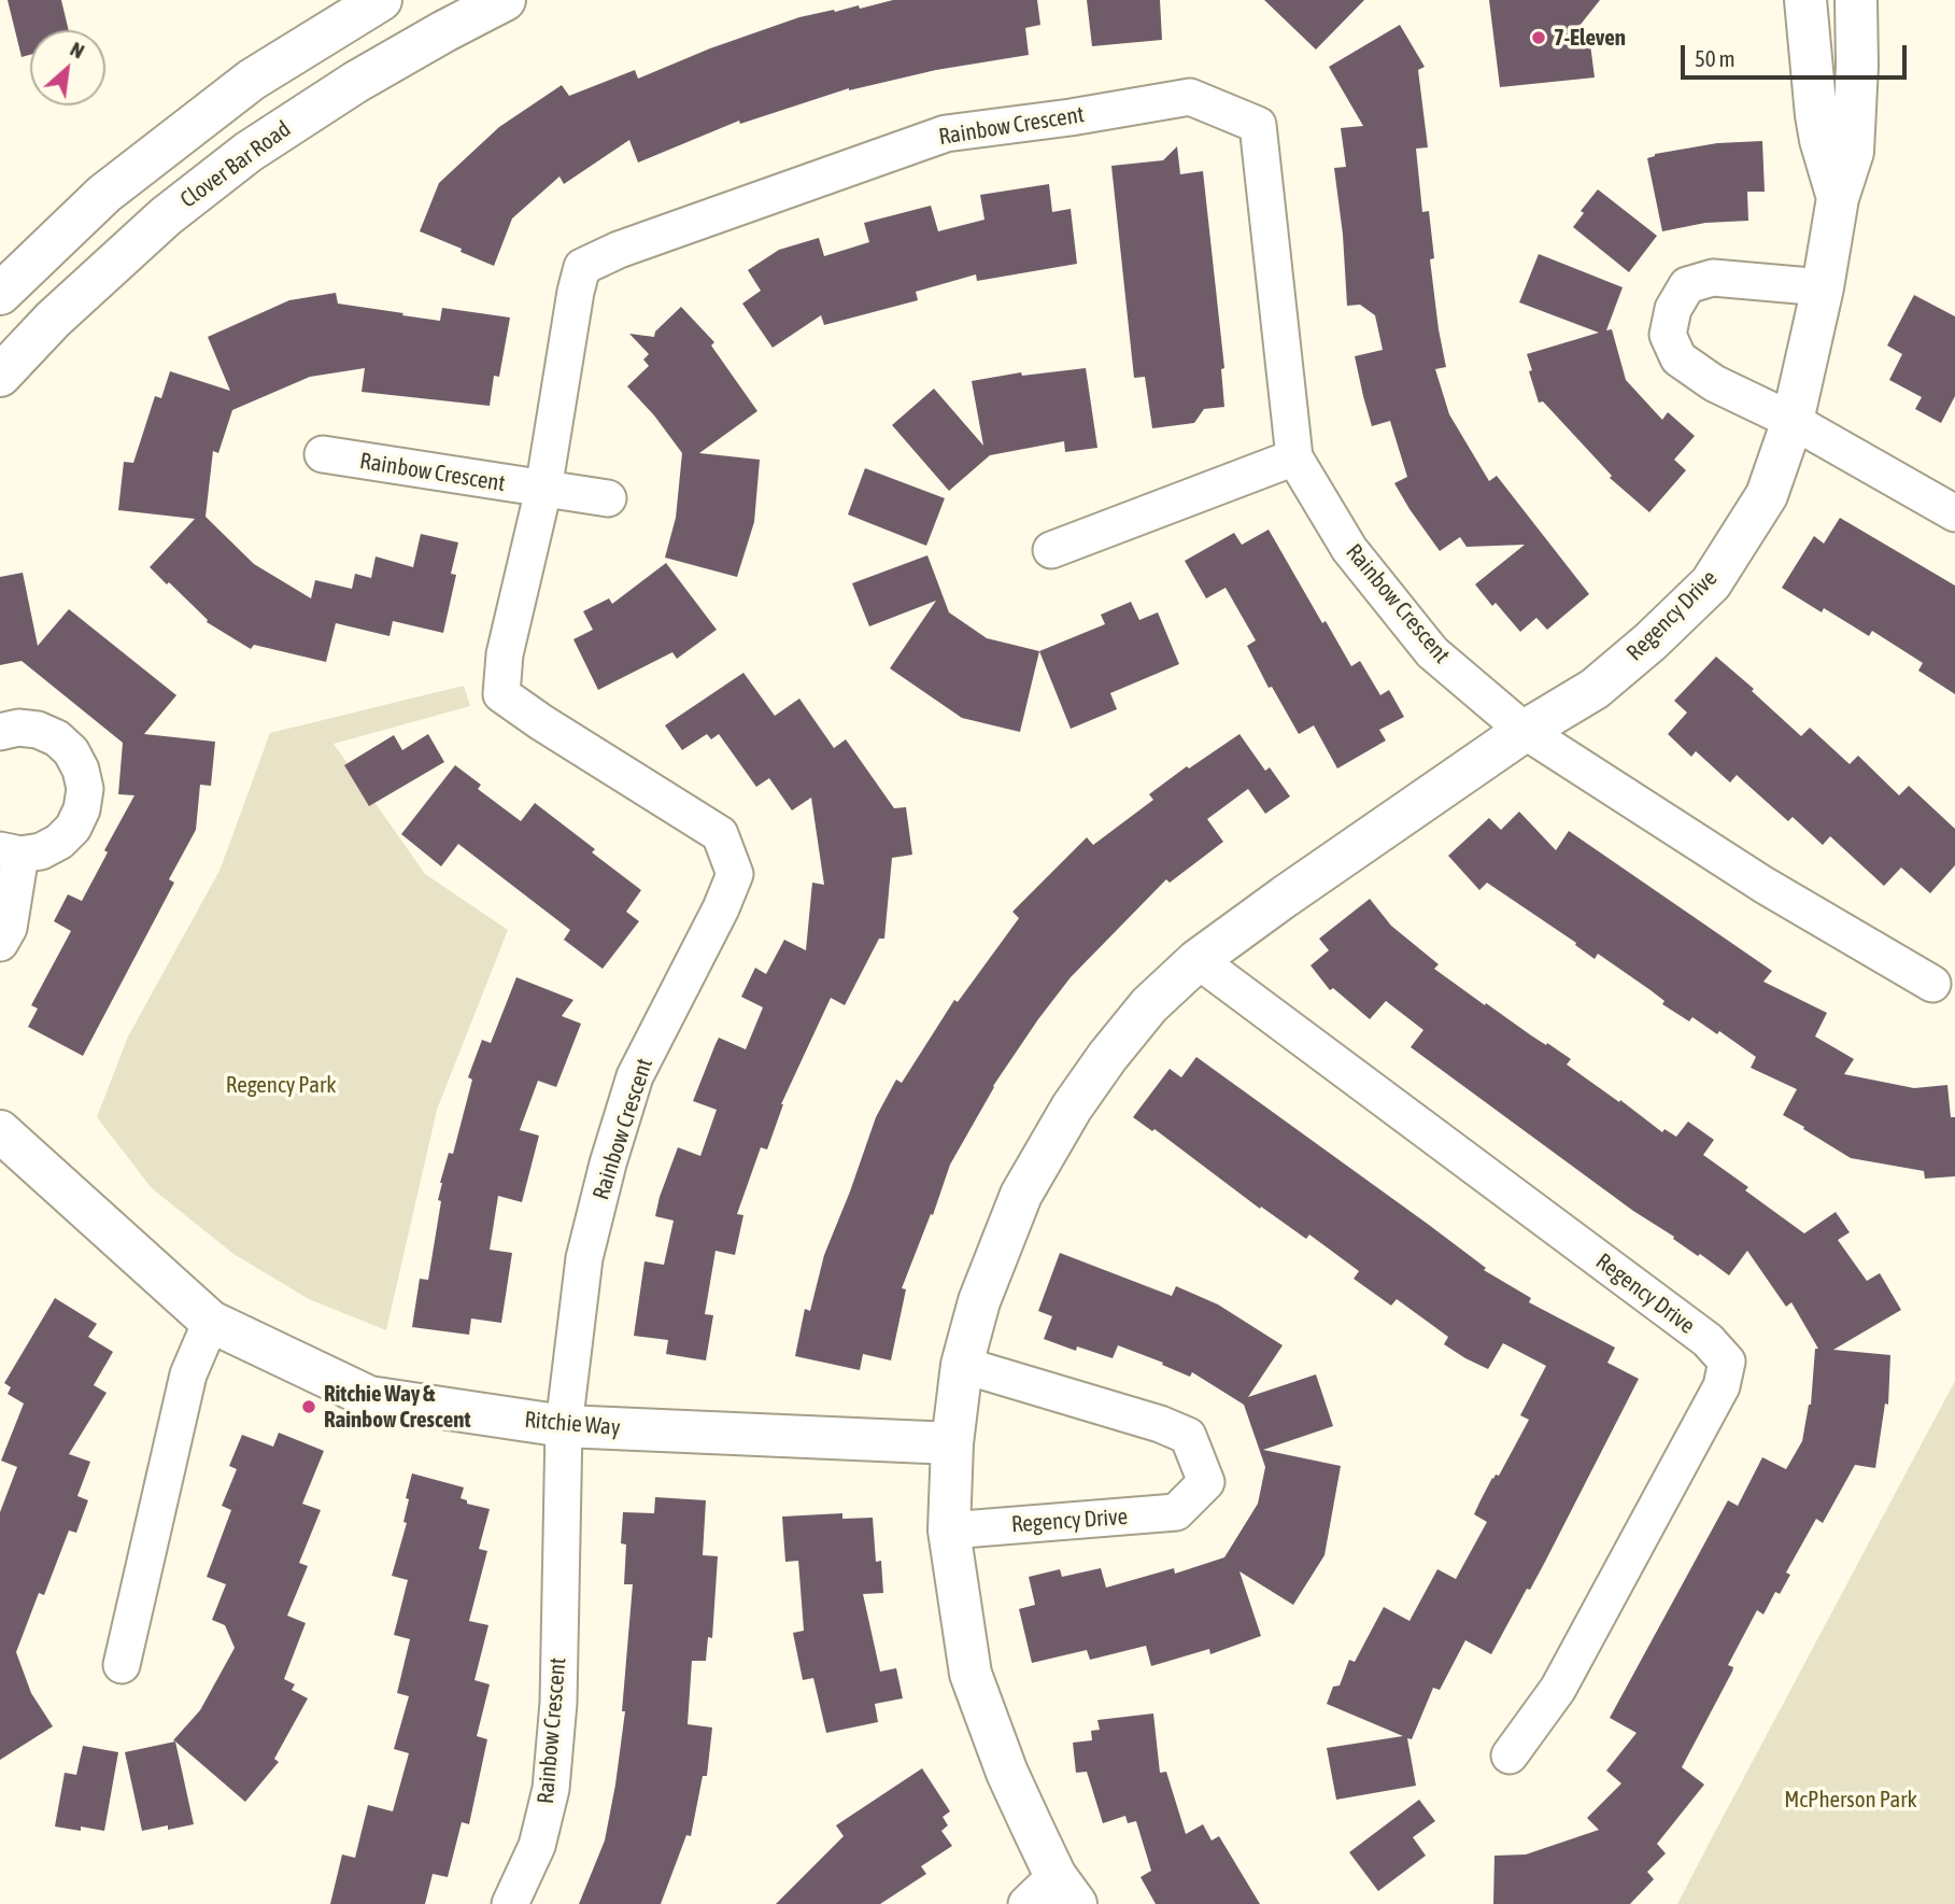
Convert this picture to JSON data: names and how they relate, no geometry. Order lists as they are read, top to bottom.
{
  "streets": {
    "street": [
      "Rainbow Crescent",
      "Clover Bar Road",
      "Regency Drive",
      "Ritchie Way"
    ]
  },
  "crossings": [
    ["Rainbow Crescent", "Regency Drive"],
    ["Rainbow Crescent", "Ritchie Way"],
    ["Regency Drive", "Ritchie Way"]
  ],
  "parks": ["Regency Park", "McPherson Park"],
  "places": ["7-Eleven", "Ritchie Way & Rainbow Crescent"],
  "scale_bar": "50 m",
  "north": "top right"
}
